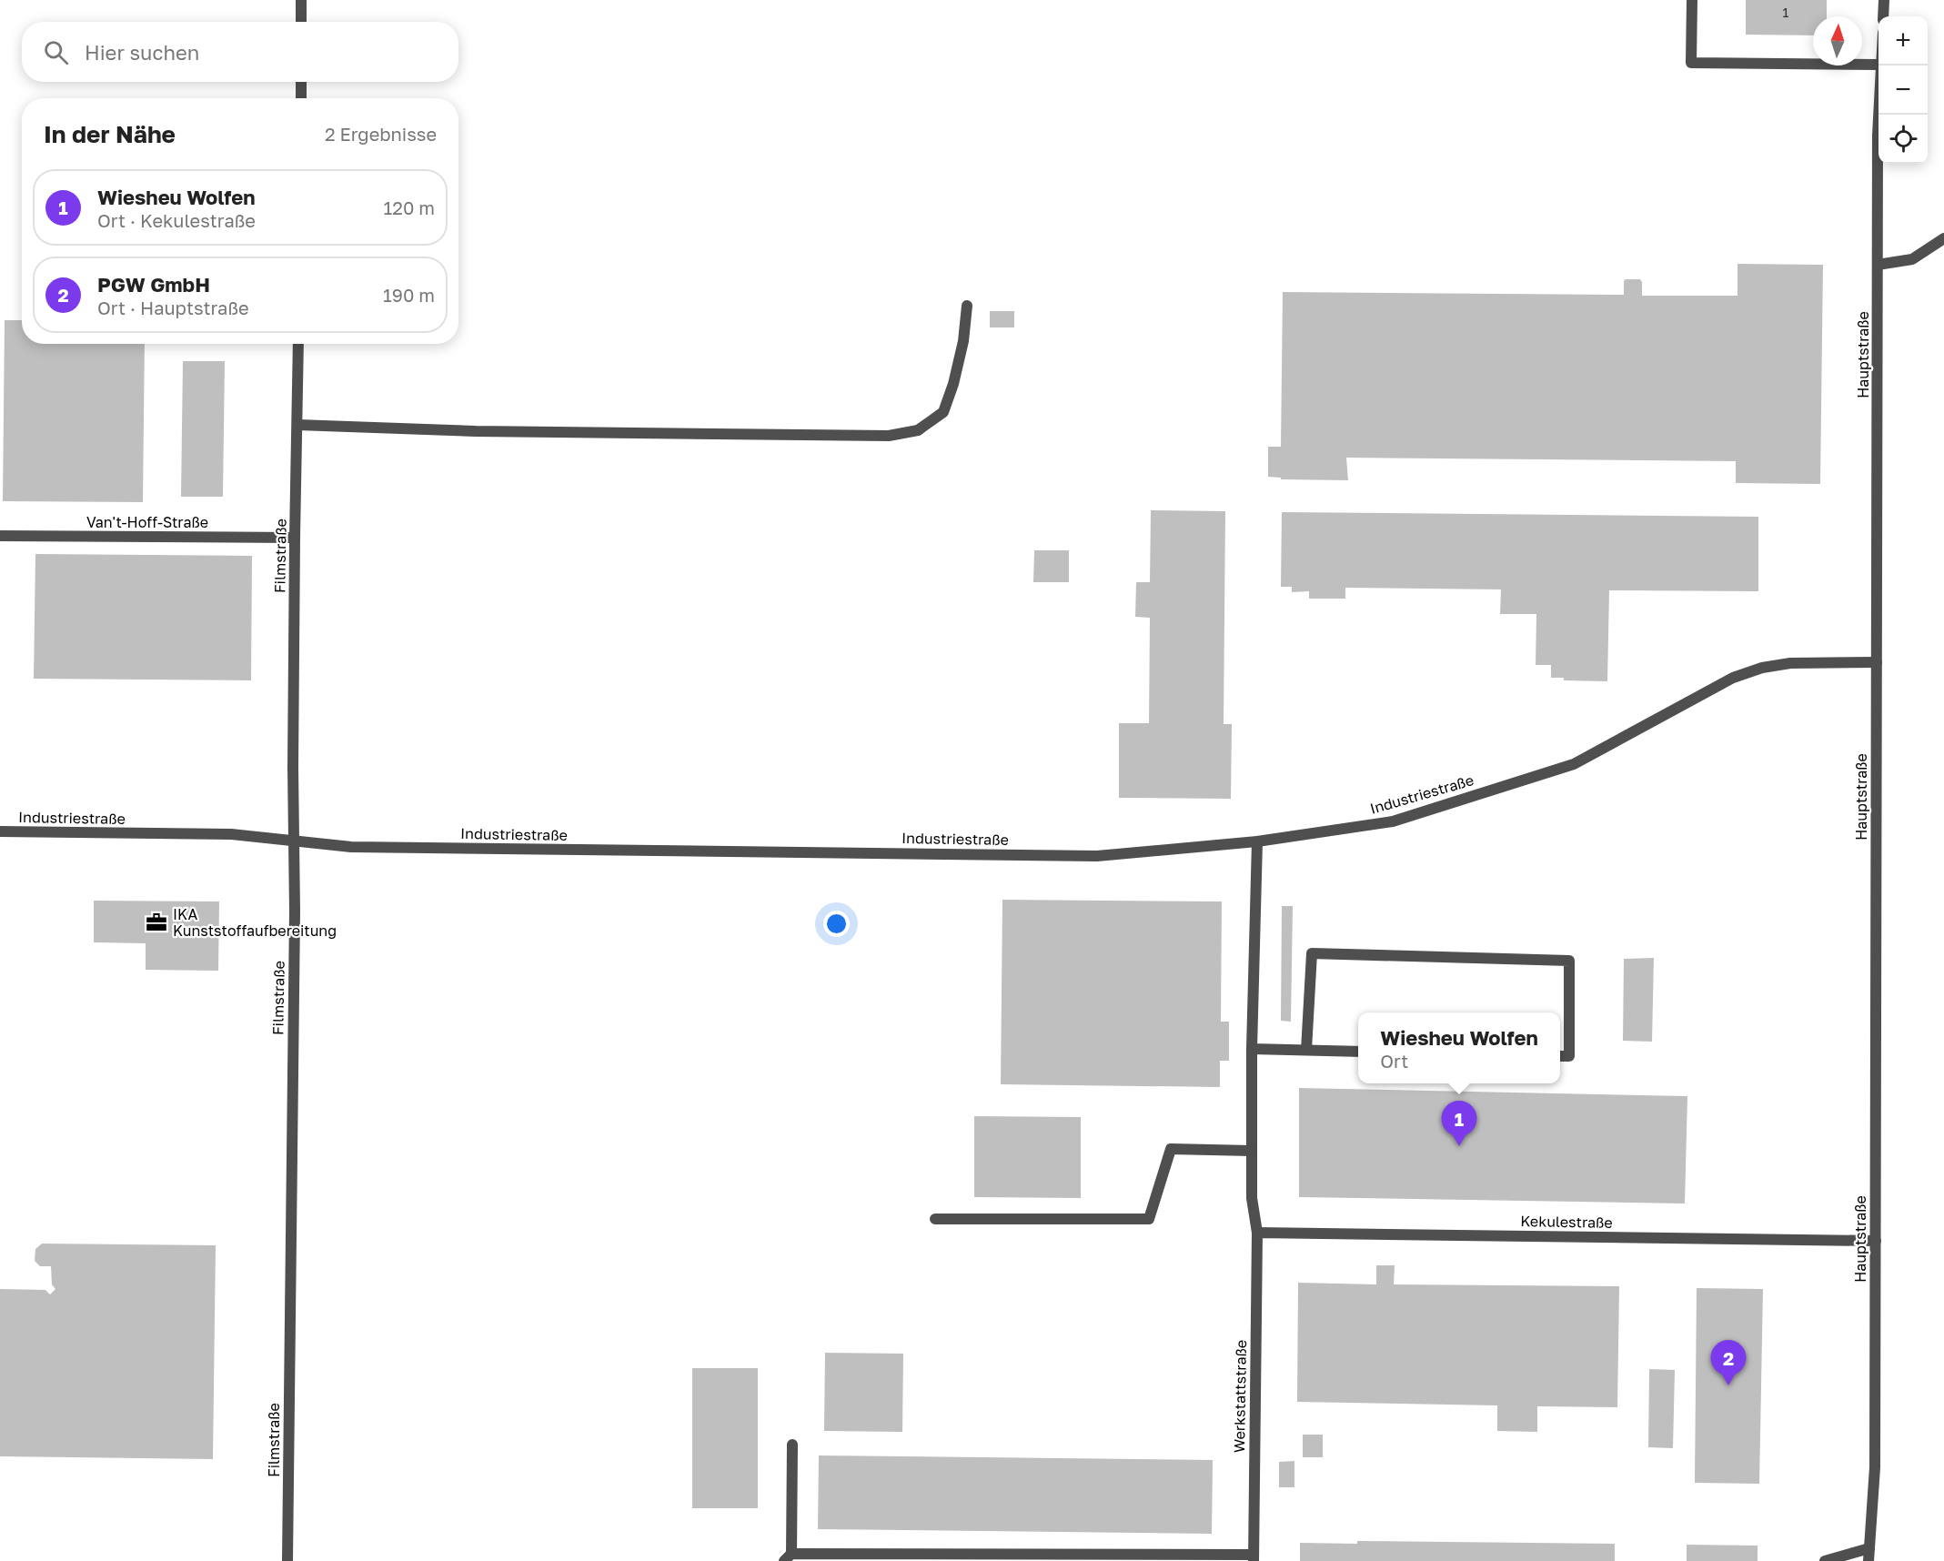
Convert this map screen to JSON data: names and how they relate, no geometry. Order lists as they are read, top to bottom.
{
  "streets": {
    "street": [
      "Hauptstraße",
      "Van't-Hoff-Straße",
      "Filmstraße",
      "Industriestraße",
      "Kekulestraße",
      "Werkstattstraße"
    ]
  },
  "crossings": [
    ["Hauptstraße", "Industriestraße"],
    ["Hauptstraße", "Kekulestraße"],
    ["Van't-Hoff-Straße", "Filmstraße"],
    ["Filmstraße", "Industriestraße"],
    ["Industriestraße", "Werkstattstraße"],
    ["Kekulestraße", "Werkstattstraße"]
  ],
  "places": {
    "office": ["IKA Kunststoffaufbereitung"]
  },
  "house_numbers": ["1"],
  "north": "top",
  "page": {
    "map_buttons": ["+", "−"],
    "search": "Hier suchen",
    "heading": ["In der Nähe", "2 Ergebnisse"],
    "list": [
      {
        "mark": "1",
        "name": "Wiesheu Wolfen",
        "note": "Ort · Kekulestraße",
        "value": "120 m"
      },
      {
        "mark": "2",
        "name": "PGW GmbH",
        "note": "Ort · Hauptstraße",
        "value": "190 m"
      }
    ],
    "popup": ["Wiesheu Wolfen", "Ort"],
    "pins": ["1", "2"]
  }
}
